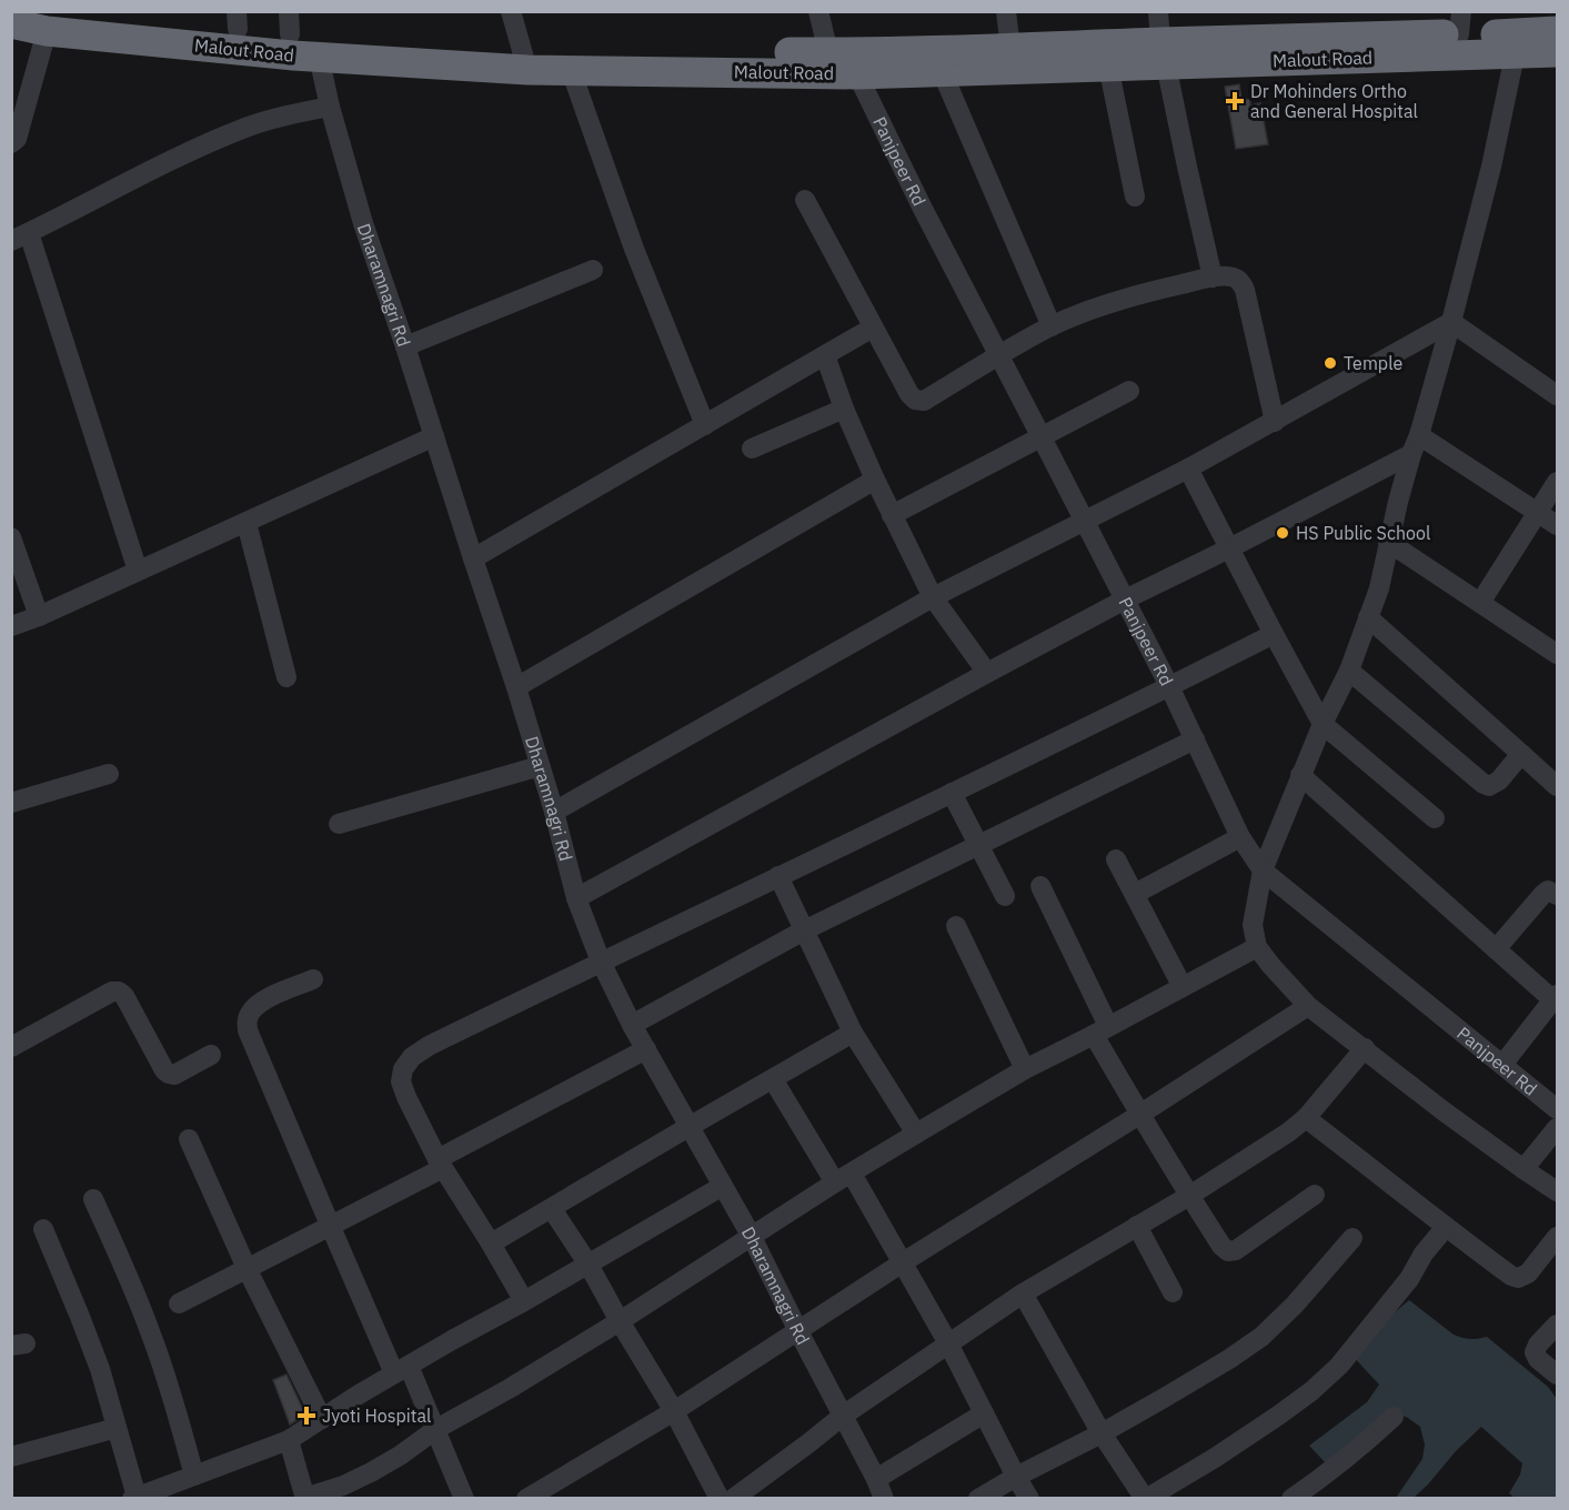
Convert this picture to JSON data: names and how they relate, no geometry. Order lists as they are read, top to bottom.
{
  "streets": {
    "highway": ["Malout Road"],
    "street": ["Panjpeer Rd", "Dharamnagri Rd"]
  },
  "crossings": [
    ["Malout Road", "Panjpeer Rd"],
    ["Malout Road", "Dharamnagri Rd"]
  ],
  "places": {
    "health": ["Dr Mohinders Ortho and General Hospital", "Jyoti Hospital"],
    "other": ["Temple", "HS Public School"]
  }
}
